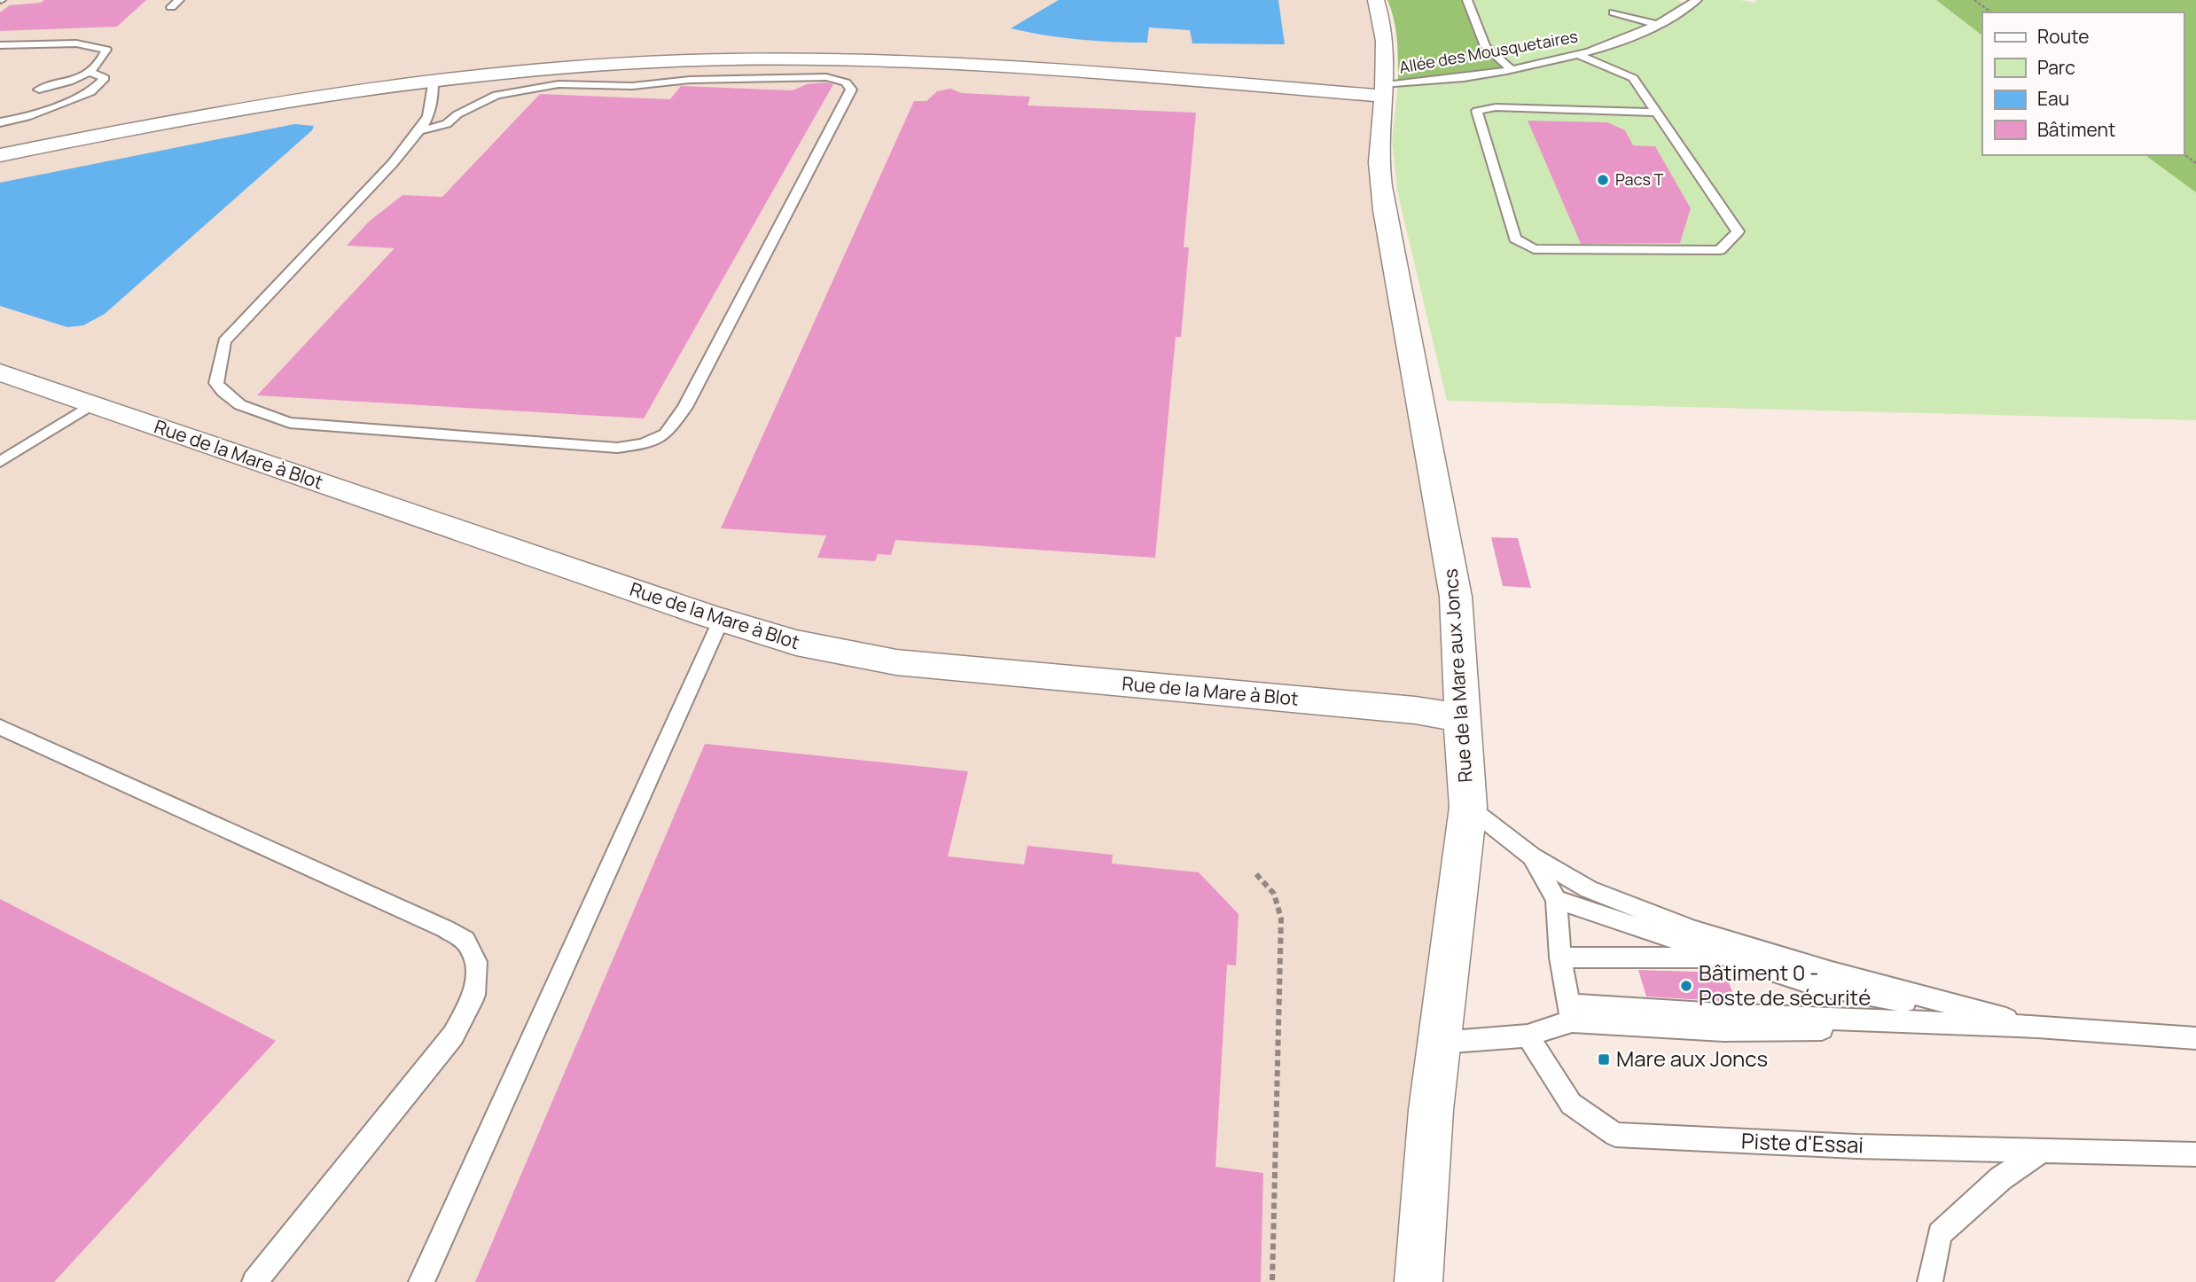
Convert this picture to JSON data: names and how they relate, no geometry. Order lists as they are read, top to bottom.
{
  "streets": {
    "street": ["Rue de la Mare à Blot", "Rue de la Mare aux Joncs"],
    "lane": ["Allée des Mousquetaires", "Piste d'Essai"]
  },
  "crossings": [
    ["Allée des Mousquetaires", "Rue de la Mare aux Joncs"],
    ["Rue de la Mare à Blot", "Rue de la Mare aux Joncs"]
  ],
  "places": {
    "other": ["Pacs T", "Bâtiment 0 - Poste de sécurité"],
    "transit": ["Mare aux Joncs"]
  },
  "legend": [
    "Route",
    "Parc",
    "Eau",
    "Bâtiment"
  ]
}
